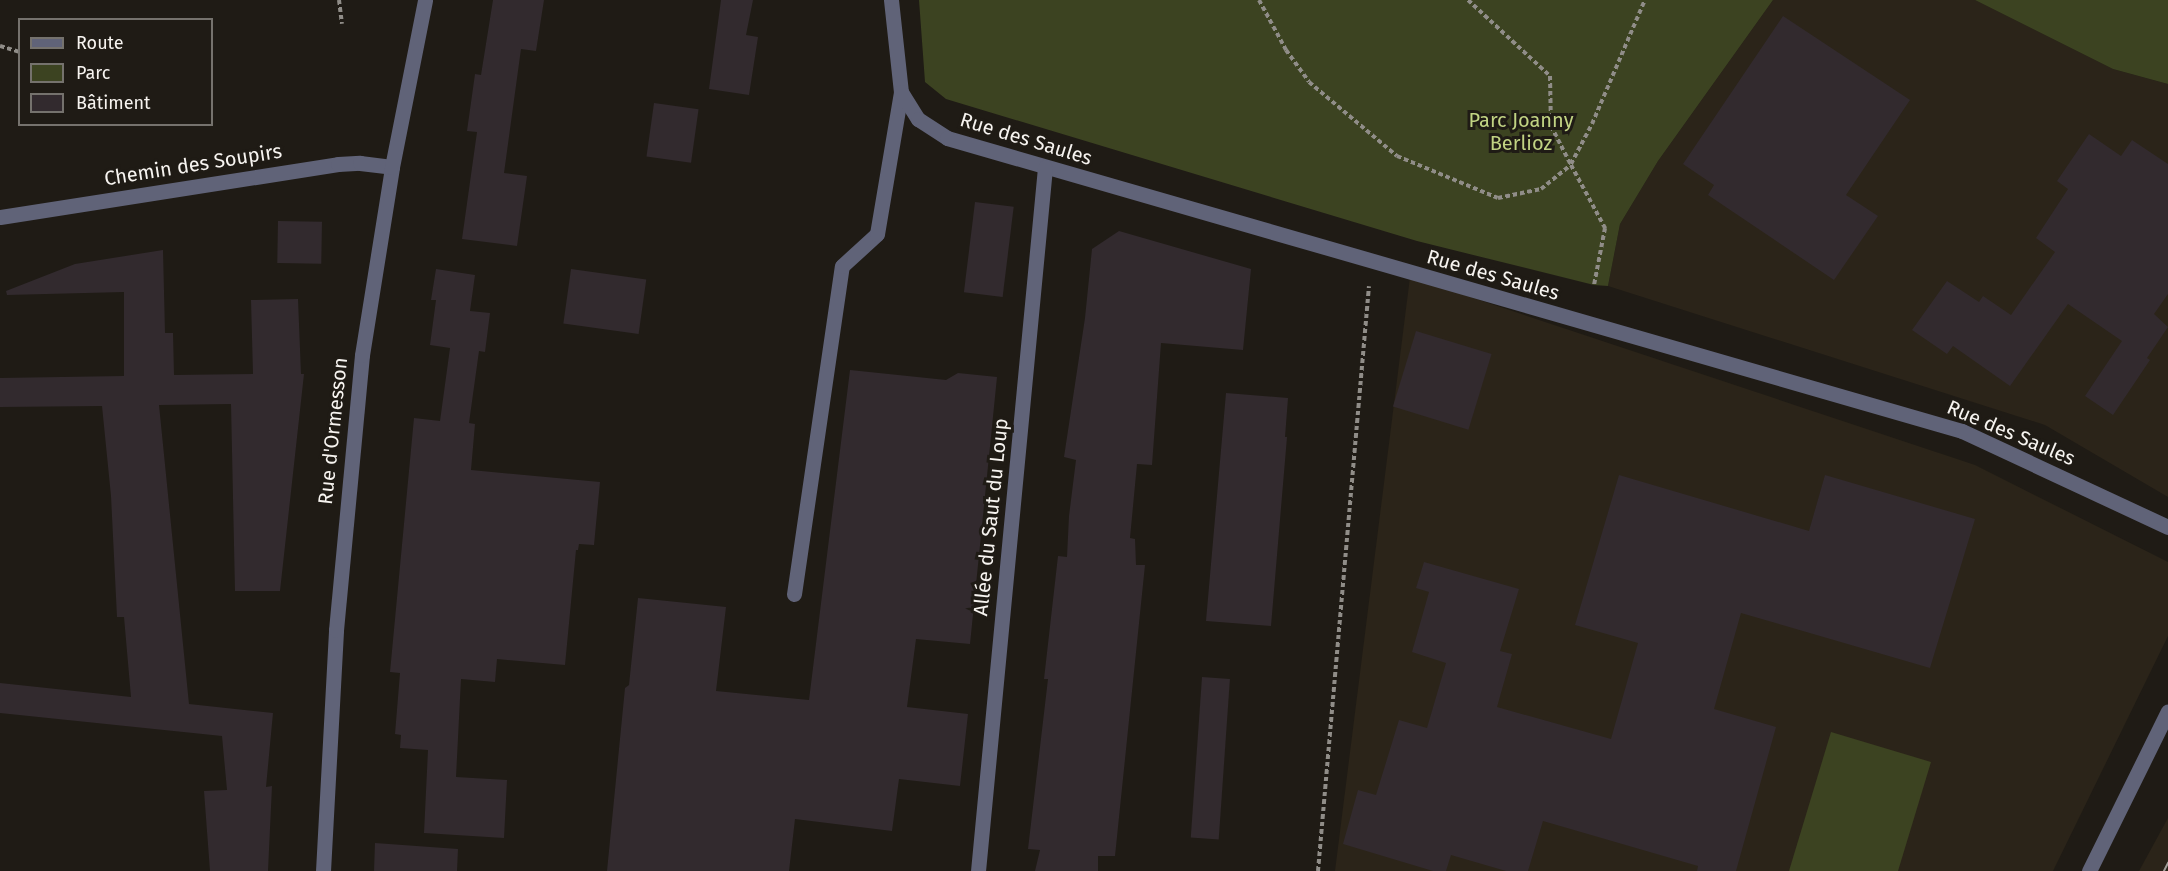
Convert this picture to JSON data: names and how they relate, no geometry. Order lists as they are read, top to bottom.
{
  "streets": {
    "street": [
      "Rue des Saules",
      "Chemin des Soupirs",
      "Rue d'Ormesson",
      "Allée du Saut du Loup"
    ]
  },
  "crossings": [
    ["Rue des Saules", "Allée du Saut du Loup"],
    ["Chemin des Soupirs", "Rue d'Ormesson"]
  ],
  "parks": ["Parc Joanny Berlioz"],
  "legend": ["Route", "Parc", "Bâtiment"]
}
